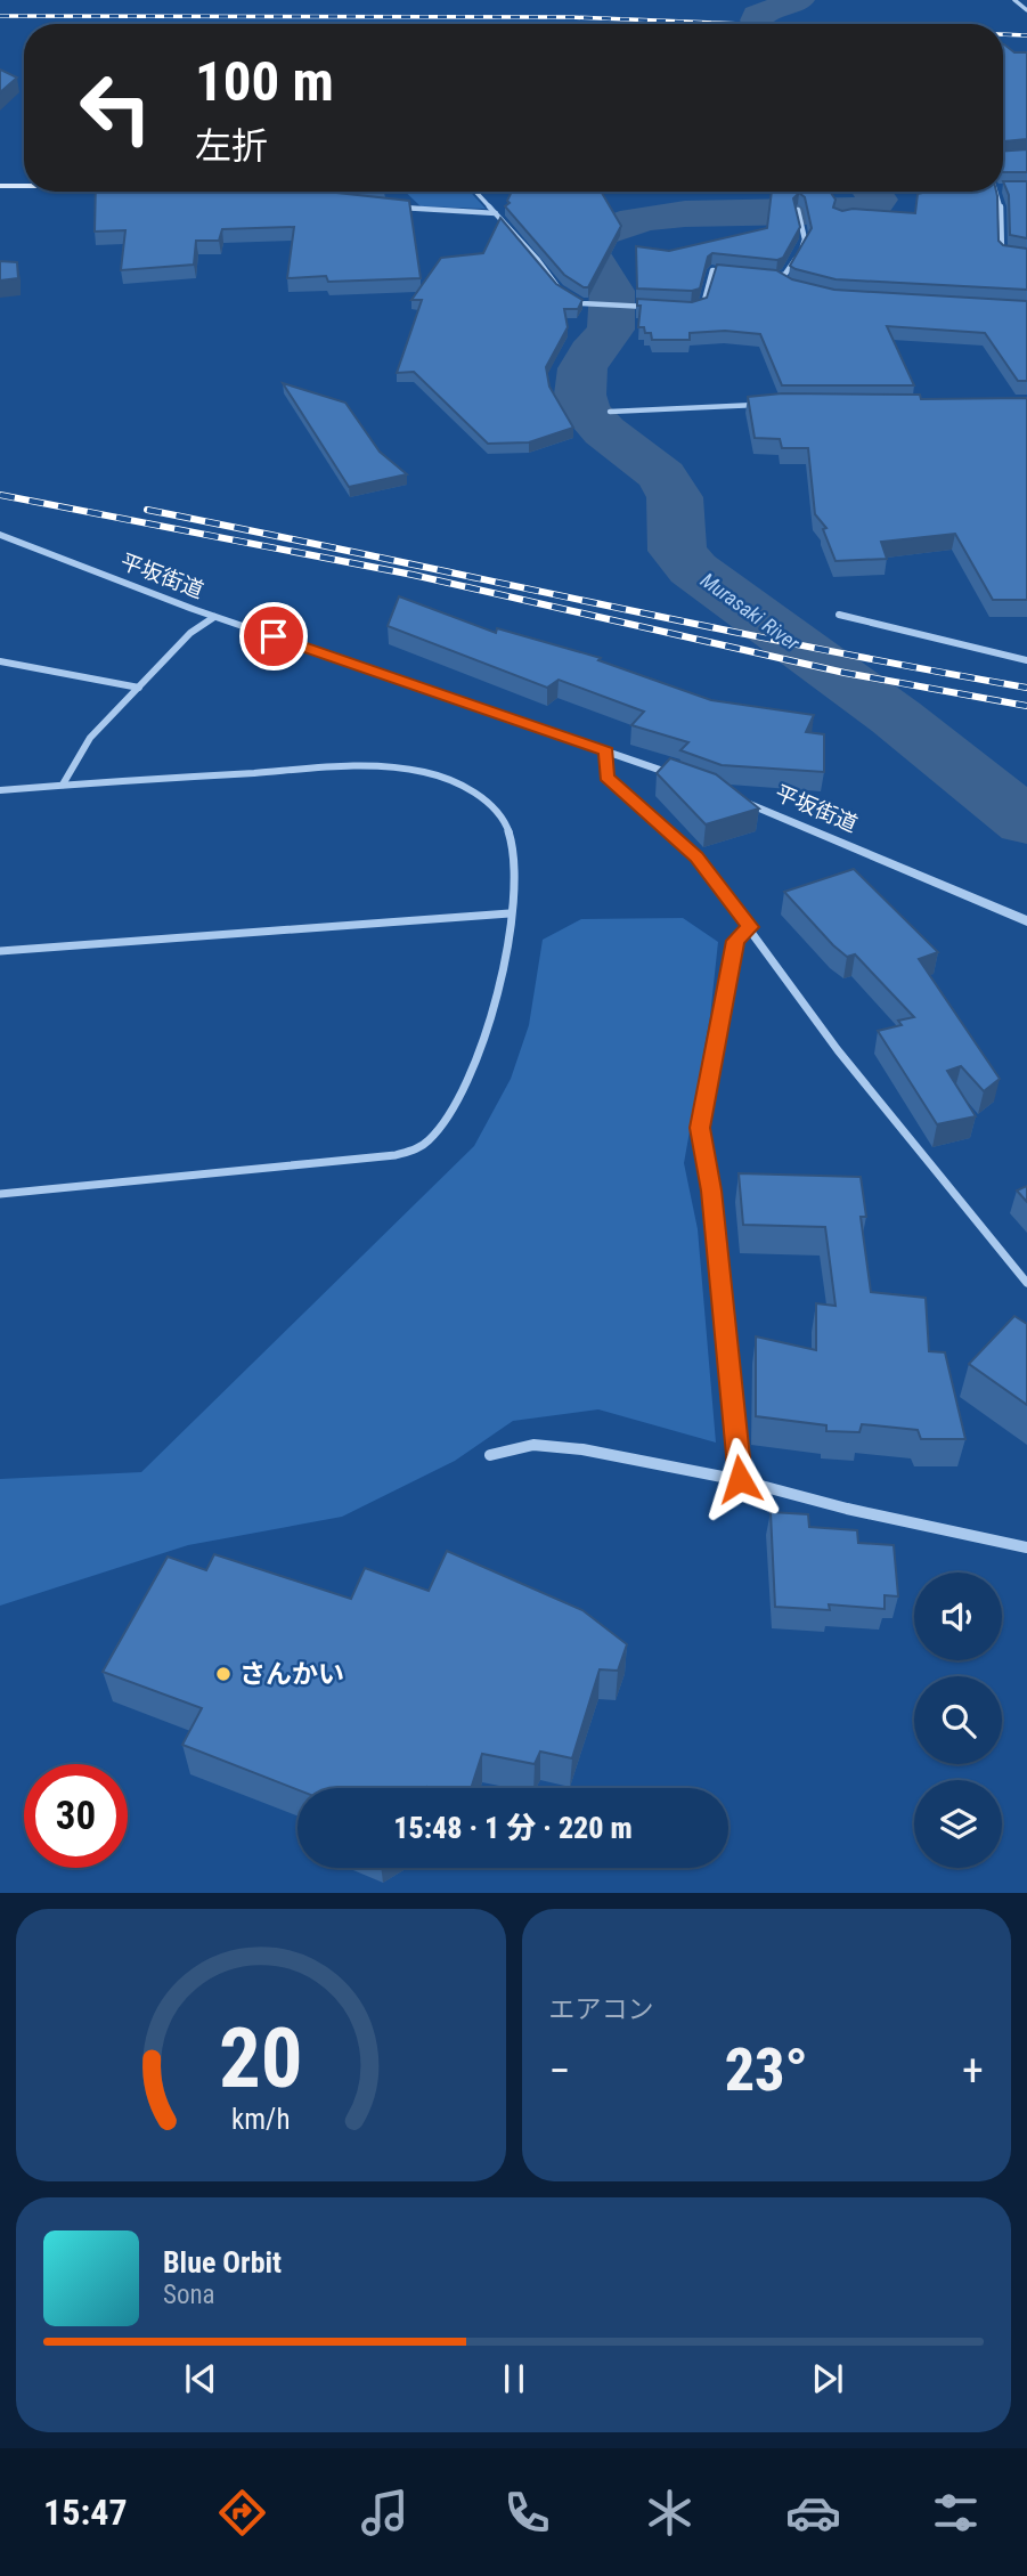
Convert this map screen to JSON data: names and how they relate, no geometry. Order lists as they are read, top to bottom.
{
  "streets": {
    "street": ["平坂街道"]
  },
  "water": ["Murasaki River"],
  "places": ["さんかい"],
  "page": {
    "turn": ["100 m", "左折"],
    "limit": "30",
    "trip": "15:48 · 1 分 · 220 m",
    "tile": "エアコン",
    "heat": ["−", "23°", "+"],
    "song": ["Blue Orbit", "Sona"],
    "tabs": "15:47",
    "gauge": ["20", "km/h"]
  }
}
